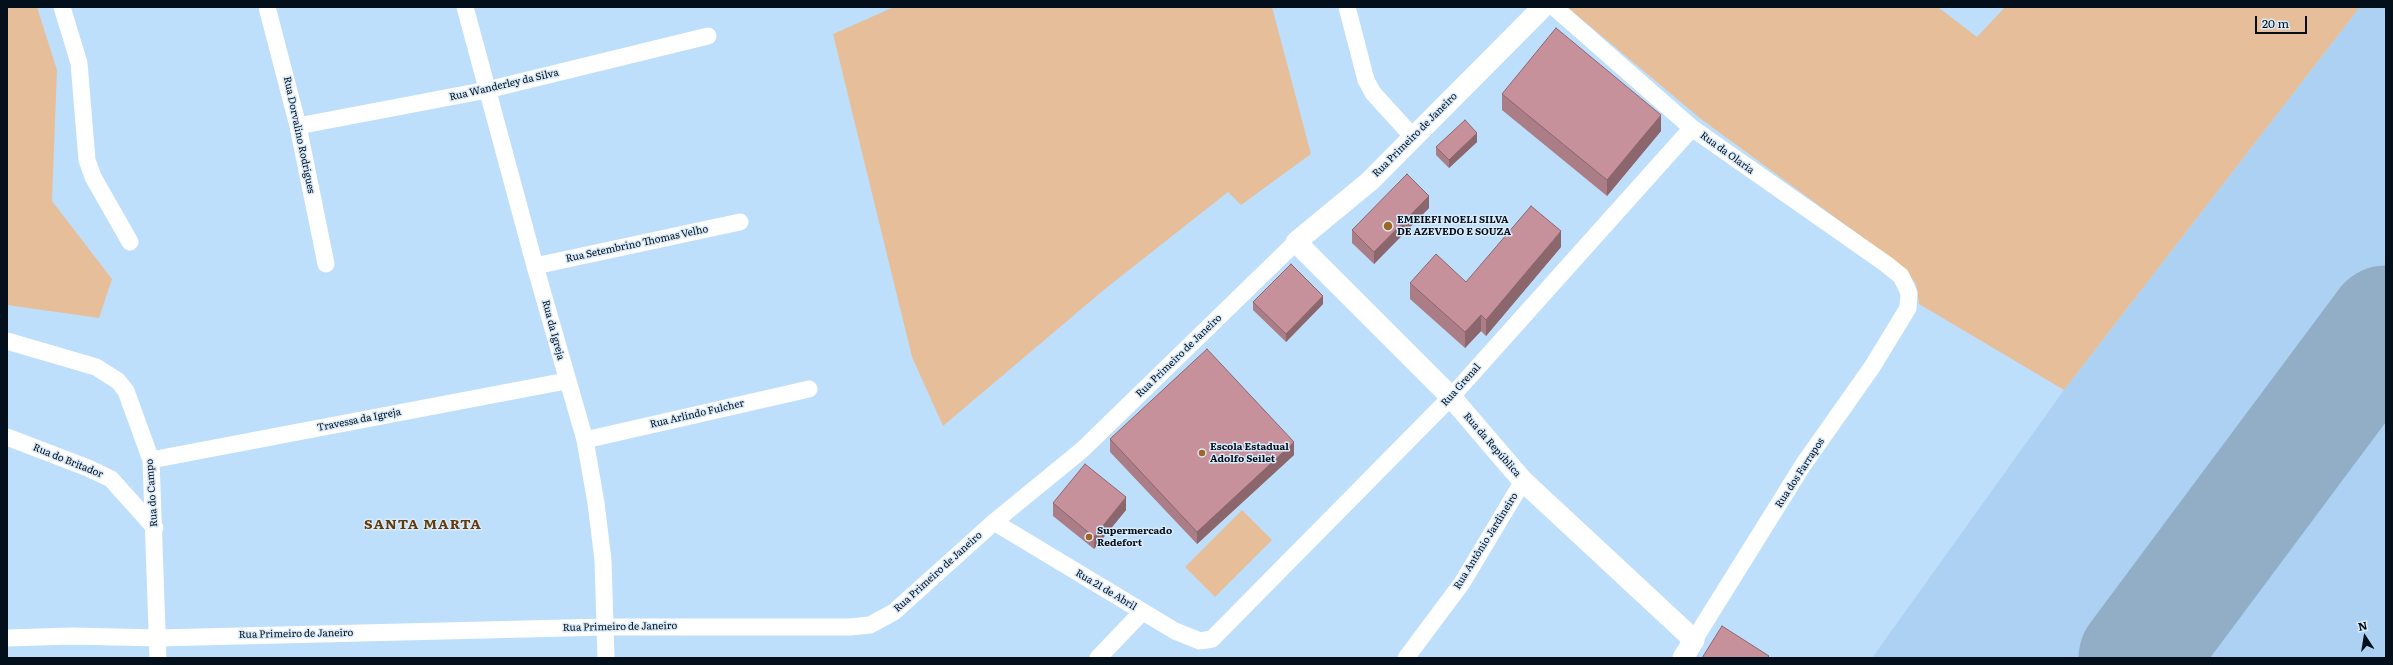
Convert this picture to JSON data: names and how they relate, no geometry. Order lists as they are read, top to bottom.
{
  "streets": {
    "street": [
      "Rua Wanderley da Silva",
      "Rua Dorvalino Rodrigues",
      "Rua Primeiro de Janeiro",
      "Rua da Olaria",
      "Rua Setembrino Thomas Velho",
      "Rua da Igreja",
      "Rua Grenal",
      "Rua Arlindo Fulcher",
      "Travessa da Igreja",
      "Rua da República",
      "Rua do Britador",
      "Rua dos Farrapos",
      "Rua do Campo",
      "Rua Antônio Jardineiro",
      "Rua 21 de Abril"
    ]
  },
  "crossings": [
    ["Rua Wanderley da Silva", "Rua Dorvalino Rodrigues"],
    ["Rua Wanderley da Silva", "Rua da Igreja"],
    ["Rua Primeiro de Janeiro", "Rua da Igreja"],
    ["Rua Primeiro de Janeiro", "Rua da República"],
    ["Rua Primeiro de Janeiro", "Rua do Campo"],
    ["Rua Primeiro de Janeiro", "Rua 21 de Abril"],
    ["Rua da Olaria", "Rua Grenal"],
    ["Rua da Olaria", "Rua dos Farrapos"],
    ["Rua Setembrino Thomas Velho", "Rua da Igreja"],
    ["Rua da Igreja", "Rua Arlindo Fulcher"],
    ["Rua da Igreja", "Travessa da Igreja"],
    ["Rua Grenal", "Rua da República"],
    ["Rua Grenal", "Rua 21 de Abril"],
    ["Travessa da Igreja", "Rua do Campo"],
    ["Rua da República", "Rua dos Farrapos"],
    ["Rua da República", "Rua Antônio Jardineiro"],
    ["Rua do Britador", "Rua do Campo"]
  ],
  "districts": ["SANTA MARTA"],
  "places": ["EMEIEFI NOELI SILVA DE AZEVEDO E SOUZA", "Escola Estadual Adolfo Seilet", "Supermercado Redefort"],
  "scale_bar": "20 m",
  "north": "top"
}
